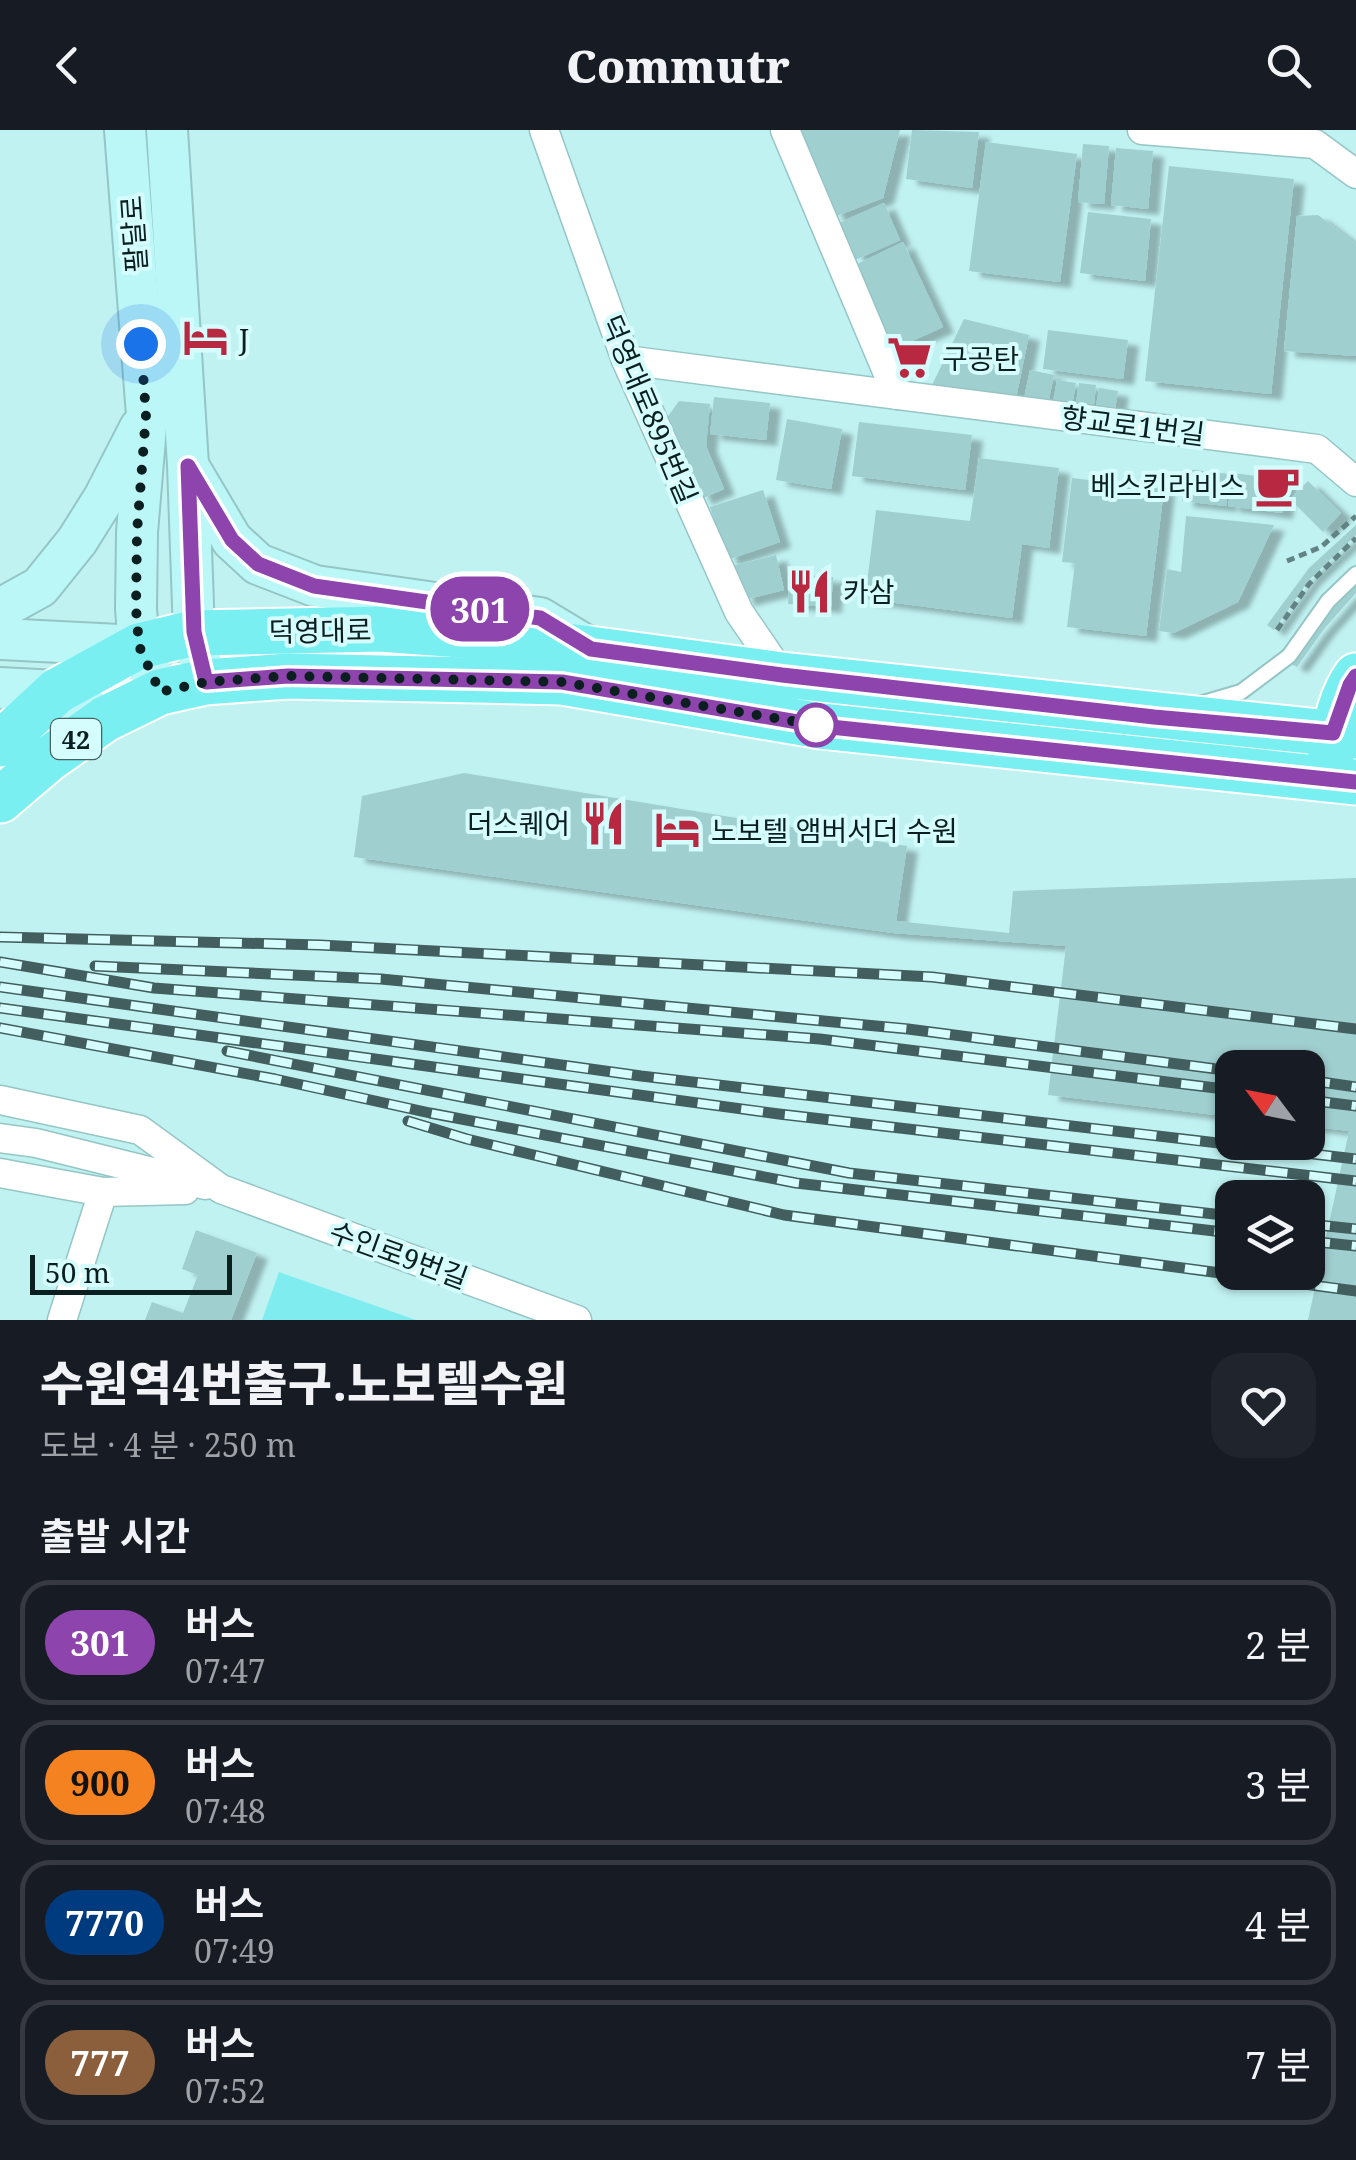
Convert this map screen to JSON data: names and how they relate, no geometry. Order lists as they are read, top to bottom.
{
  "streets": {
    "main road": ["팔달로", "덕영대로", "42"],
    "street": ["덕영대로895번길", "향교로1번길", "수인로9번길"]
  },
  "crossings": [
    ["팔달로", "덕영대로"],
    ["팔달로", "42"],
    ["덕영대로895번길", "향교로1번길"],
    ["덕영대로895번길", "덕영대로"],
    ["덕영대로", "42"]
  ],
  "places": {
    "hotel": ["J", "노보텔 앰버서더 수원"],
    "supermarket": ["구공탄"],
    "cafe": ["베스킨라비스"],
    "restaurant": ["카삼", "더스퀘어"]
  },
  "lines": ["bus line 301"],
  "scale_bar": "50 m",
  "north": "top left",
  "page": {
    "header": "Commutr",
    "on_map": "301",
    "scale": "50 m",
    "heading": [
      ["수원역4번출구.노보텔수원", "도보 · 4 분 · 250 m"],
      "출발 시간"
    ],
    "list": [
      {
        "mark": "301",
        "name": "버스",
        "note": "07:47",
        "value": "2 분"
      },
      {
        "mark": "900",
        "name": "버스",
        "note": "07:48",
        "value": "3 분"
      },
      {
        "mark": "7770",
        "name": "버스",
        "note": "07:49",
        "value": "4 분"
      },
      {
        "mark": "777",
        "name": "버스",
        "note": "07:52",
        "value": "7 분"
      }
    ]
  }
}
